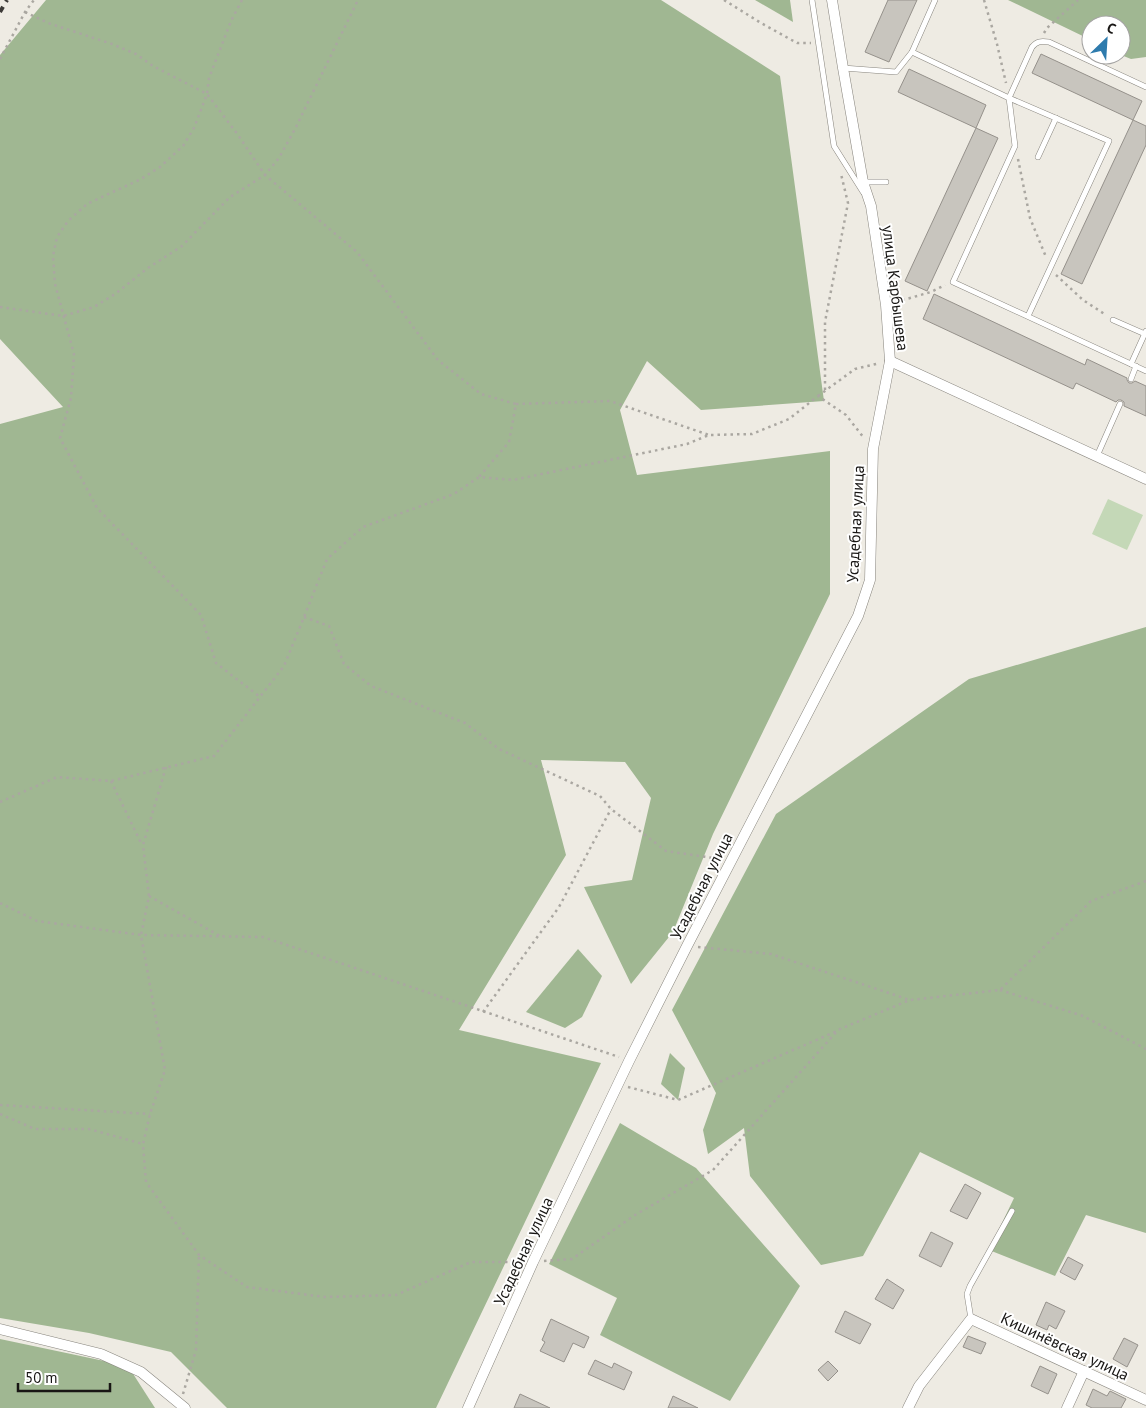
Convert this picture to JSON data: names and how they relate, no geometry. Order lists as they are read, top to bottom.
{
  "streets": {
    "street": ["улица Карбышева", "Усадебная улица", "Кишинёвская улица"]
  },
  "crossings": [
    ["улица Карбышева", "Усадебная улица"]
  ],
  "scale_bar": "50 m",
  "north": "top right"
}
